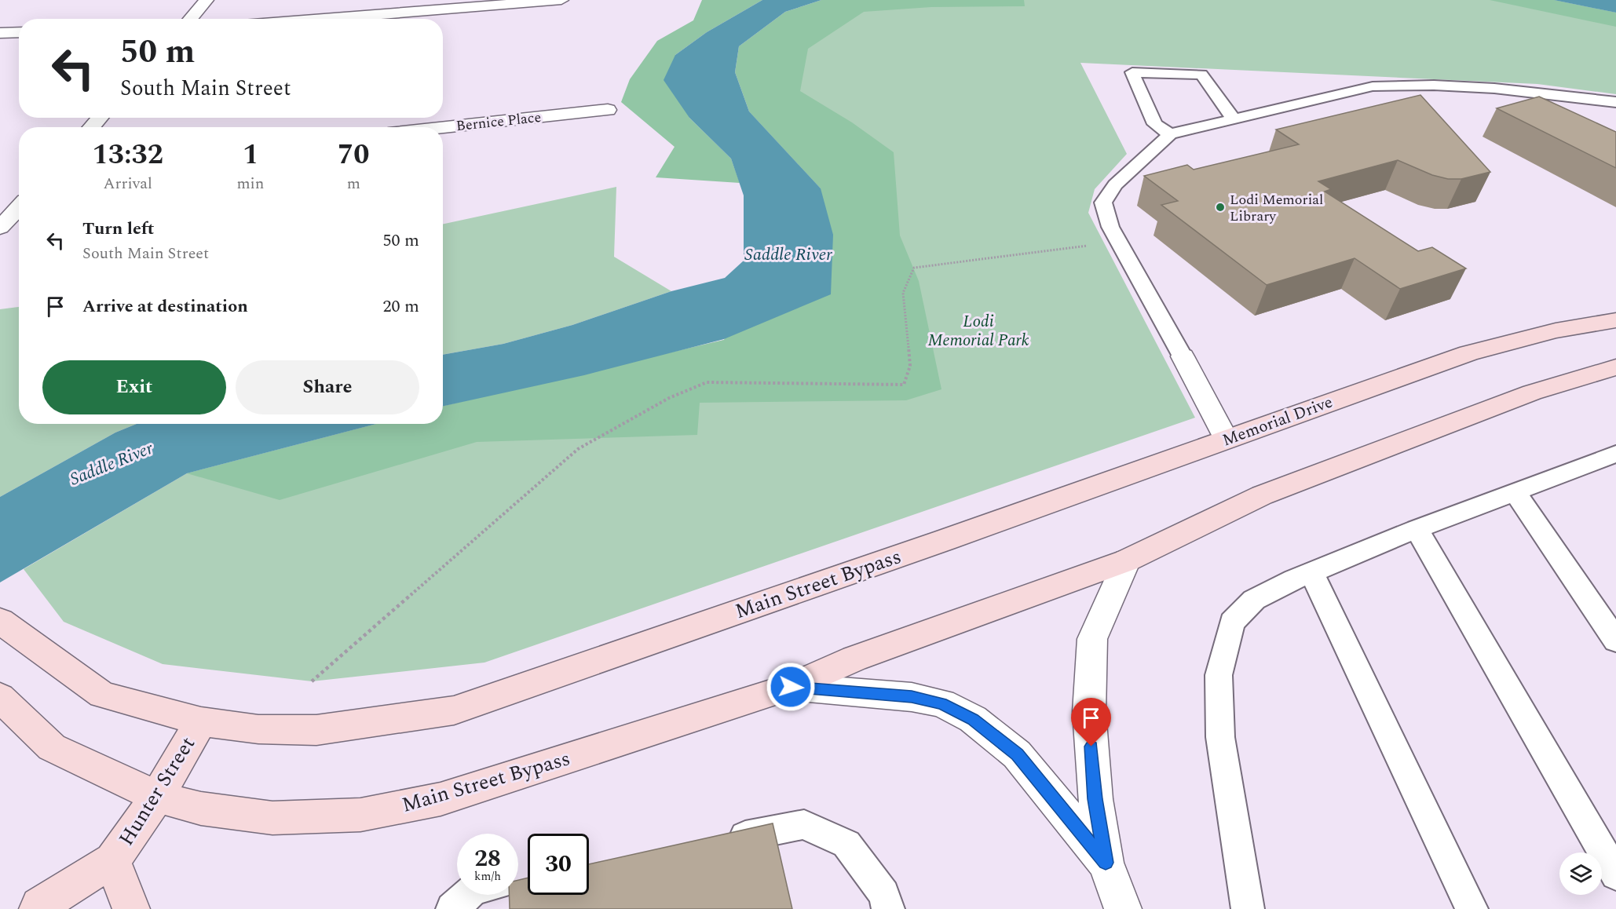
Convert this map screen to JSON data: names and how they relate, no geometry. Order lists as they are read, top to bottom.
{
  "streets": {
    "main road": ["Memorial Drive", "Main Street Bypass", "Hunter Street"],
    "street": ["Bernice Place"]
  },
  "crossings": [
    ["Memorial Drive", "Main Street Bypass"],
    ["Main Street Bypass", "Hunter Street"]
  ],
  "water": ["Saddle River"],
  "parks": ["Lodi Memorial Park"],
  "places": ["Lodi Memorial Library"],
  "page": {
    "turn": ["50 m", "South Main Street"],
    "eta": [
      "13:32",
      "Arrival",
      "1",
      "min",
      "70",
      "m"
    ],
    "list": [
      {
        "name": "Turn left",
        "note": "South Main Street",
        "value": "50 m"
      },
      {
        "name": "Arrive at destination",
        "value": "20 m"
      }
    ],
    "buttons": ["Exit", "Share"],
    "speed": "28 km/h",
    "limit": "30"
  }
}
